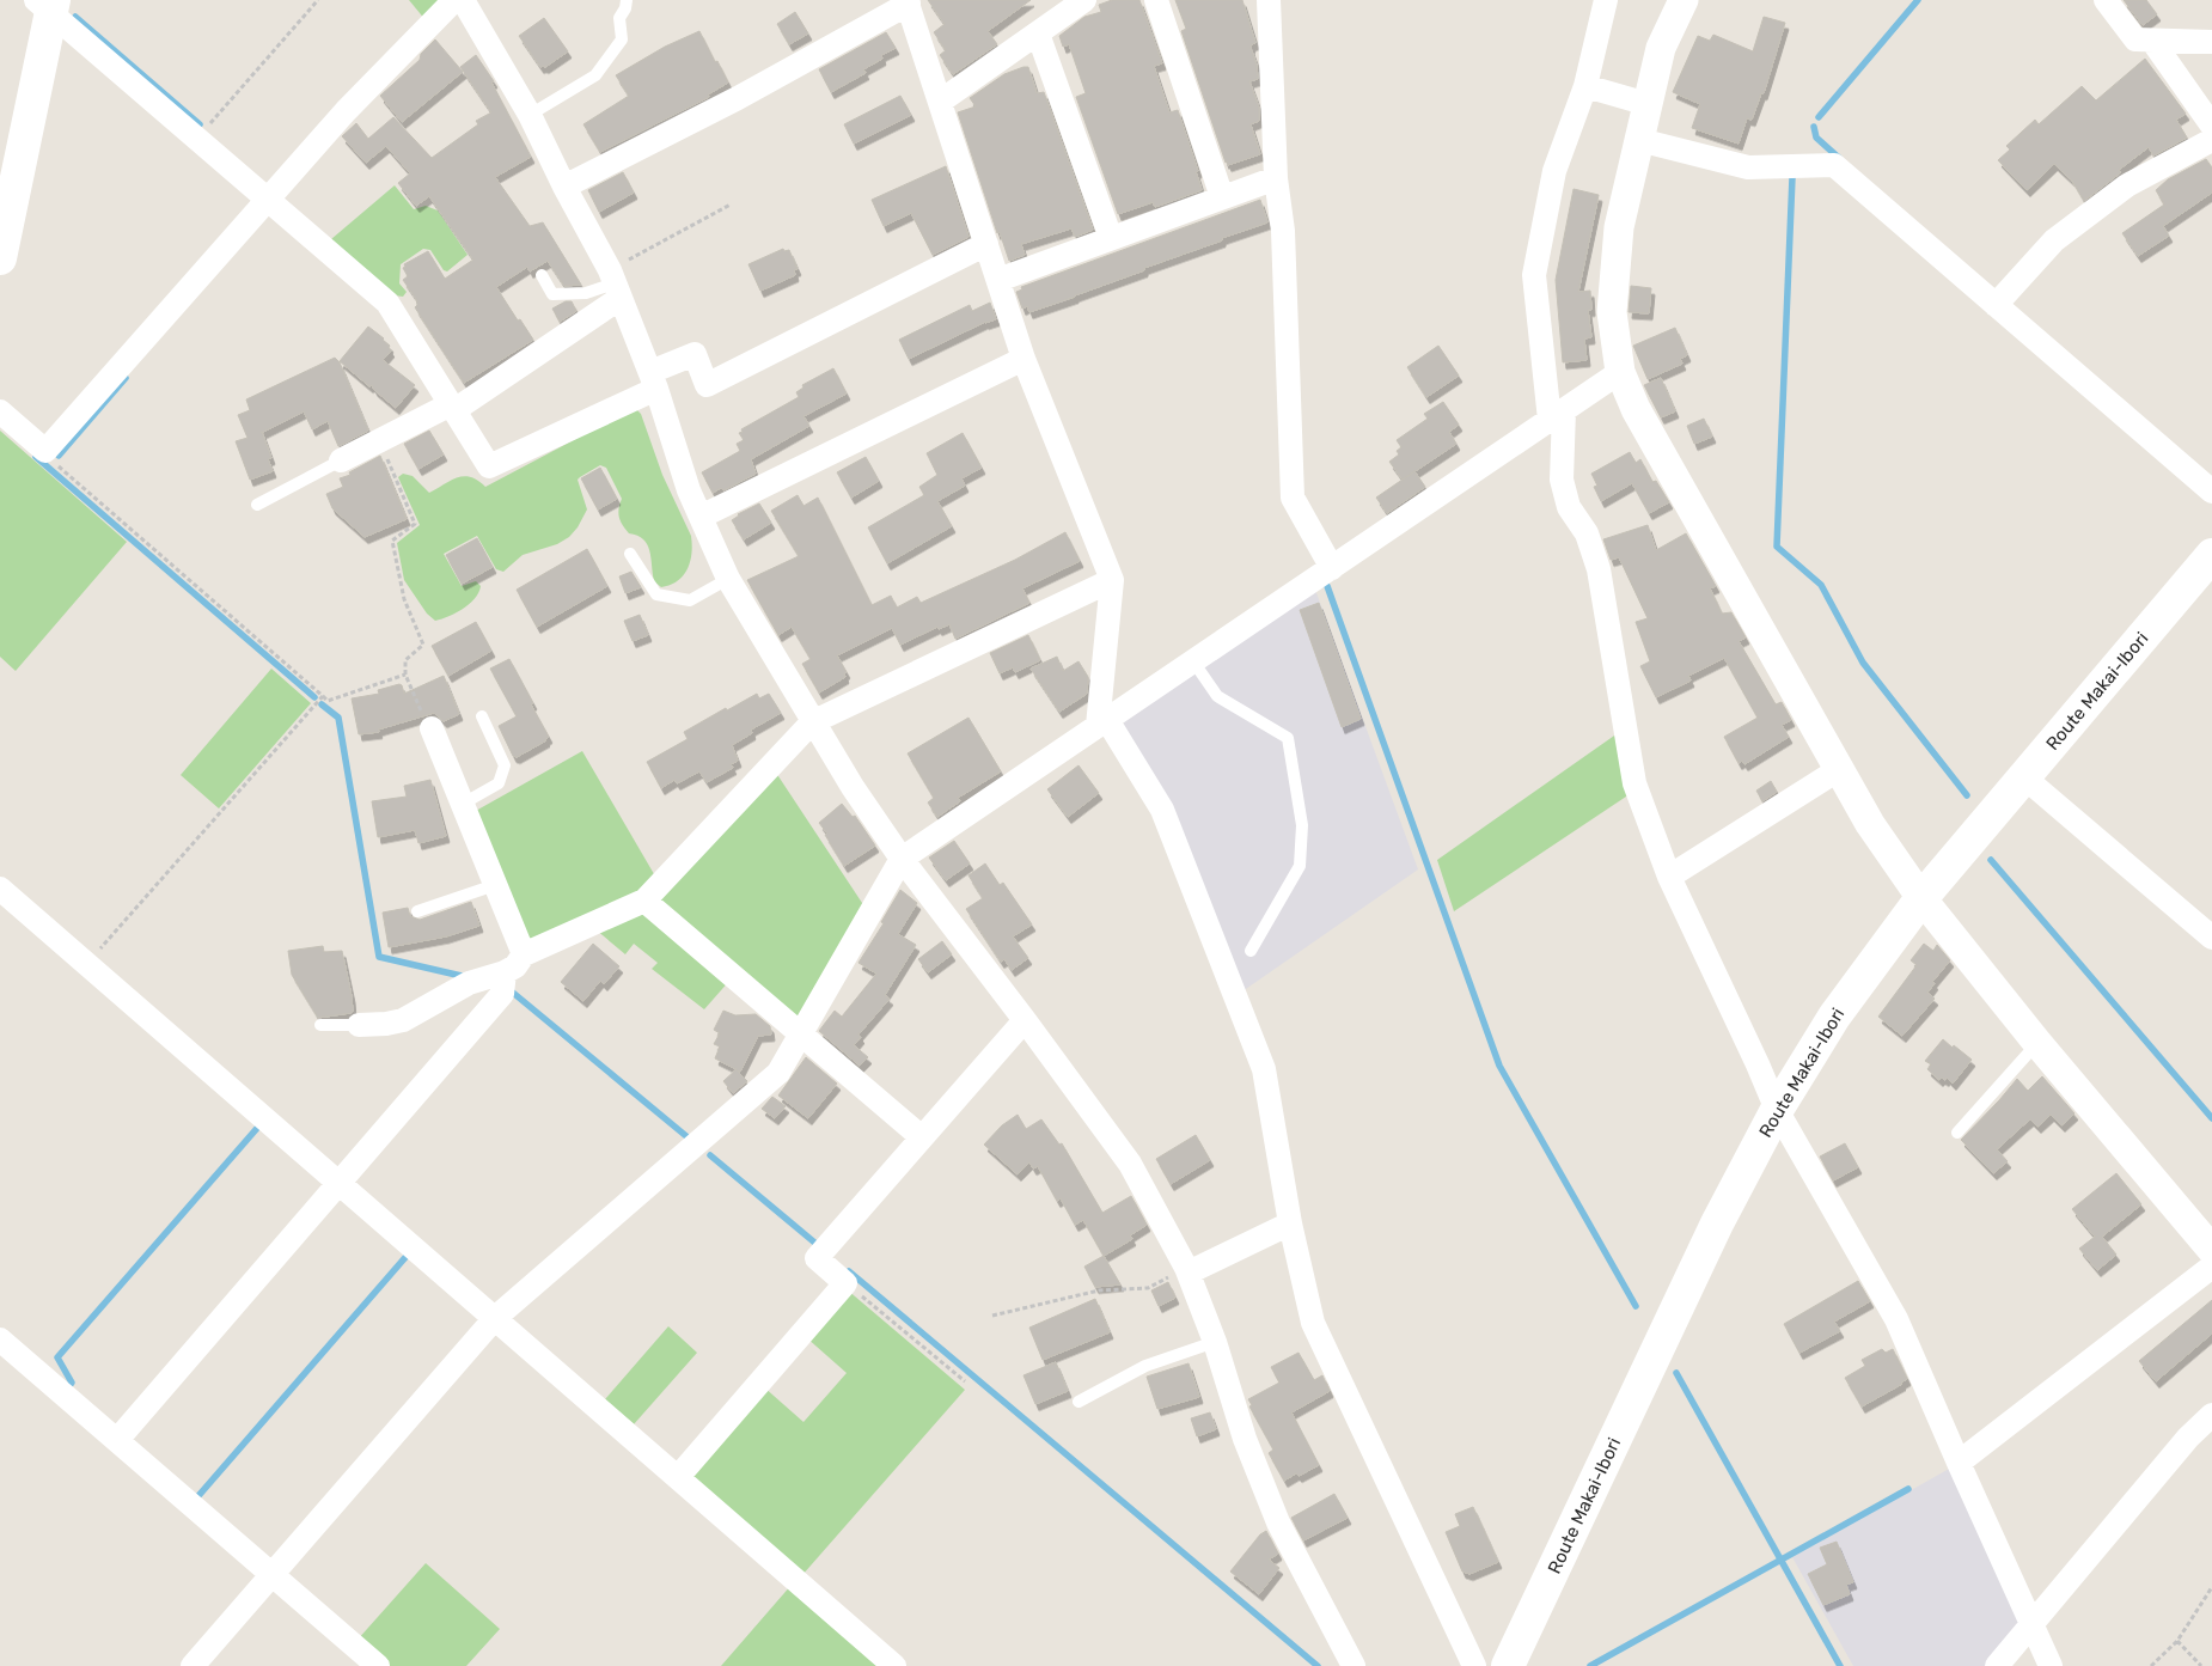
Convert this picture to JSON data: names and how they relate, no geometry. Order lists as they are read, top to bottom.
{
  "streets": {
    "main road": ["Route Makai-Ibori"]
  }
}
